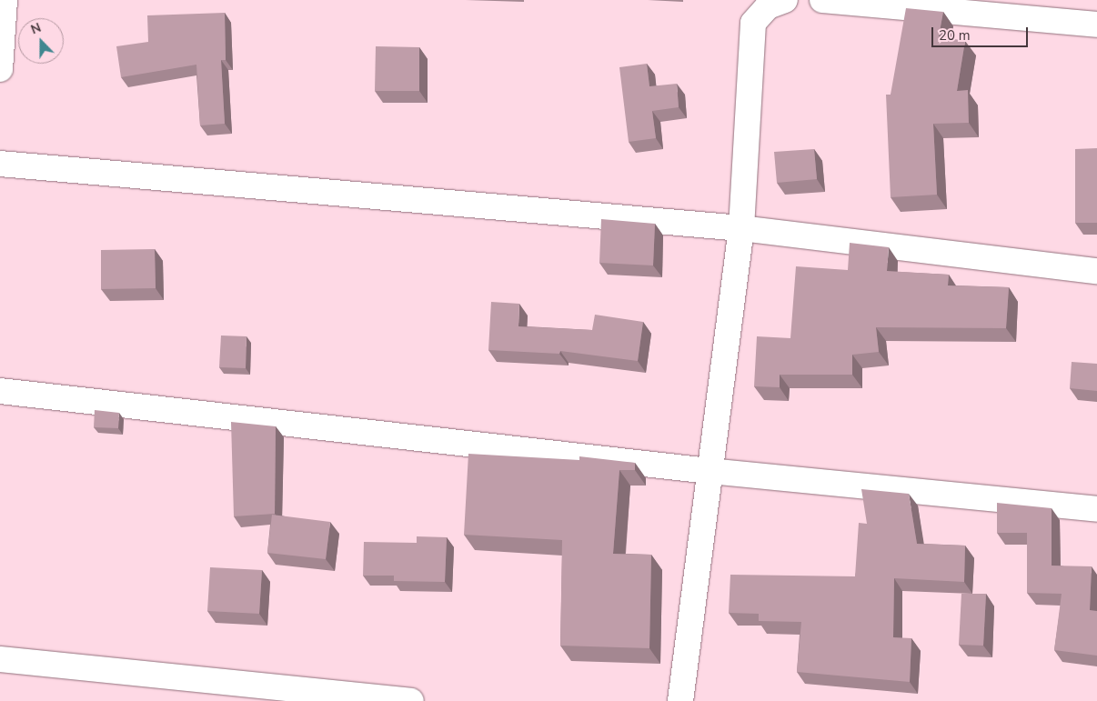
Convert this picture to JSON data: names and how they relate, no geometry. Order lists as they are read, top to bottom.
{
  "scale_bar": "20 m",
  "north": "top"
}
